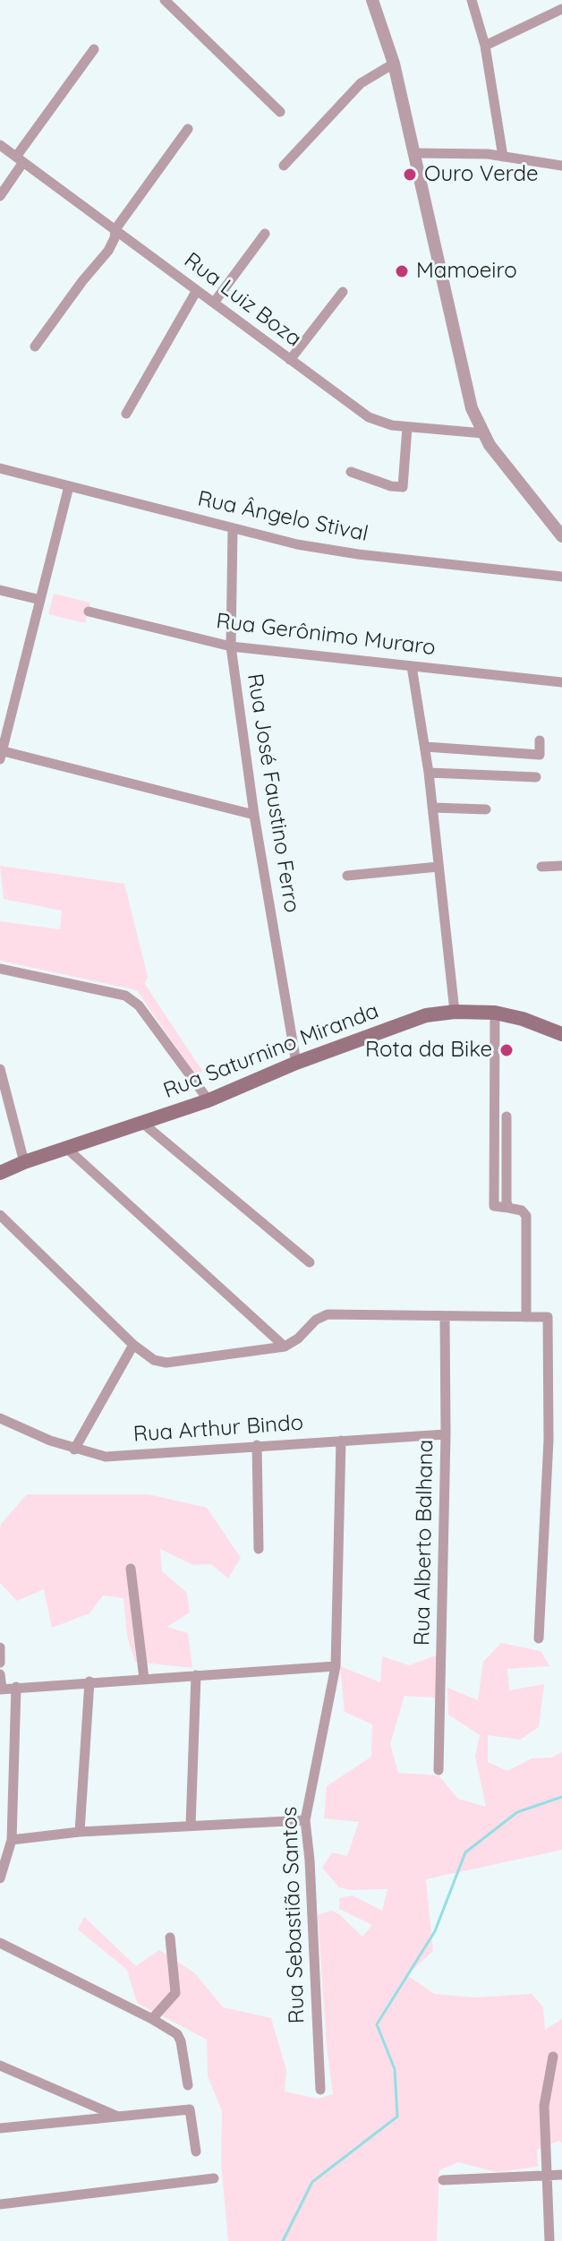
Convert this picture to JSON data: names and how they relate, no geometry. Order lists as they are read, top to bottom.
{
  "streets": {
    "main road": ["Rua Saturnino Miranda"],
    "street": [
      "Rua Luiz Boza",
      "Rua Ângelo Stival",
      "Rua Gerônimo Muraro",
      "Rua José Faustino Ferro",
      "Rua Arthur Bindo",
      "Rua Alberto Balhana",
      "Rua Sebastião Santos"
    ]
  },
  "crossings": [
    ["Rua Ângelo Stival", "Rua José Faustino Ferro"],
    ["Rua Gerônimo Muraro", "Rua José Faustino Ferro"],
    ["Rua José Faustino Ferro", "Rua Saturnino Miranda"],
    ["Rua Arthur Bindo", "Rua Alberto Balhana"],
    ["Rua Arthur Bindo", "Rua Sebastião Santos"]
  ],
  "places": ["Ouro Verde", "Mamoeiro", "Rota da Bike"]
}
